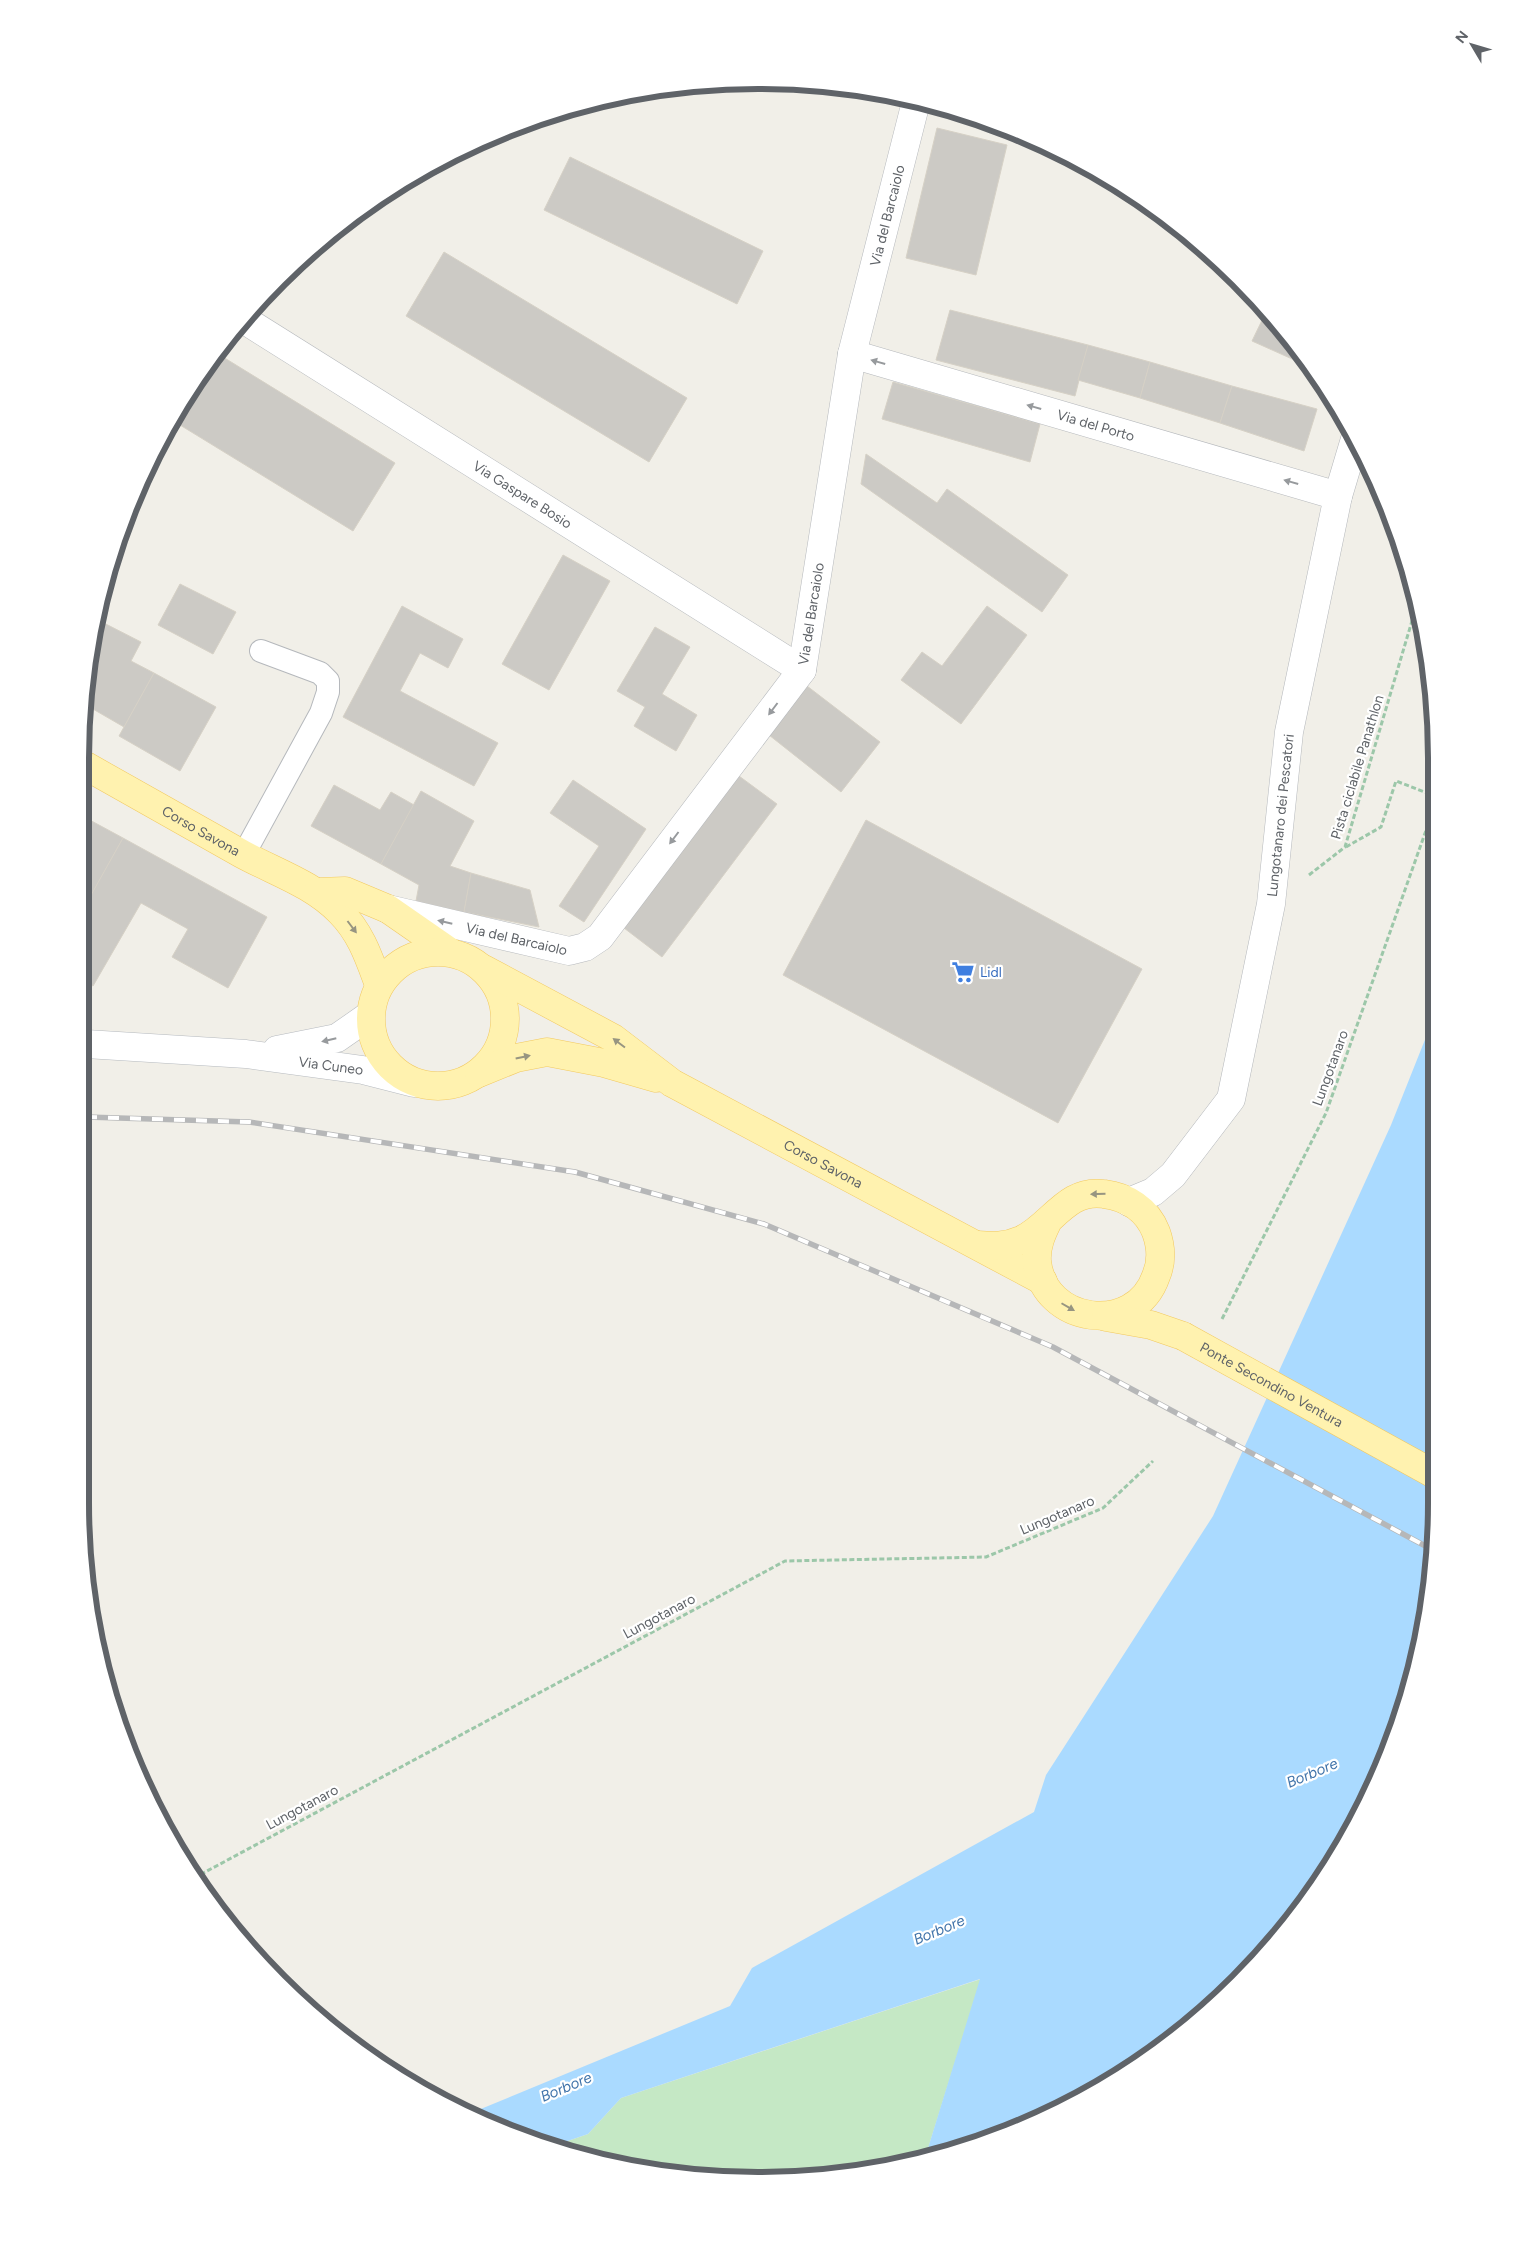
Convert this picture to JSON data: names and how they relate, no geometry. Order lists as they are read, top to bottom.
{
  "streets": {
    "main road": ["Corso Savona", "Ponte Secondino Ventura"],
    "street": [
      "Via del Barcaiolo",
      "Via del Porto",
      "Via Gaspare Bosio",
      "Lungotanaro dei Pescatori",
      "Via Cuneo"
    ],
    "path": ["Pista ciclabile Panathlon", "Lungotanaro"]
  },
  "crossings": [
    ["Via del Barcaiolo", "Via del Porto"],
    ["Via del Barcaiolo", "Via Gaspare Bosio"],
    ["Via del Barcaiolo", "Corso Savona"],
    ["Via del Porto", "Lungotanaro dei Pescatori"],
    ["Pista ciclabile Panathlon", "Lungotanaro dei Pescatori"],
    ["Lungotanaro dei Pescatori", "Corso Savona"],
    ["Lungotanaro dei Pescatori", "Ponte Secondino Ventura"],
    ["Corso Savona", "Via Cuneo"],
    ["Corso Savona", "Ponte Secondino Ventura"]
  ],
  "one_way": ["Via del Barcaiolo", "Via del Porto"],
  "water": ["Borbore"],
  "places": {
    "supermarket": ["Lidl"]
  },
  "north": "top left"
}
